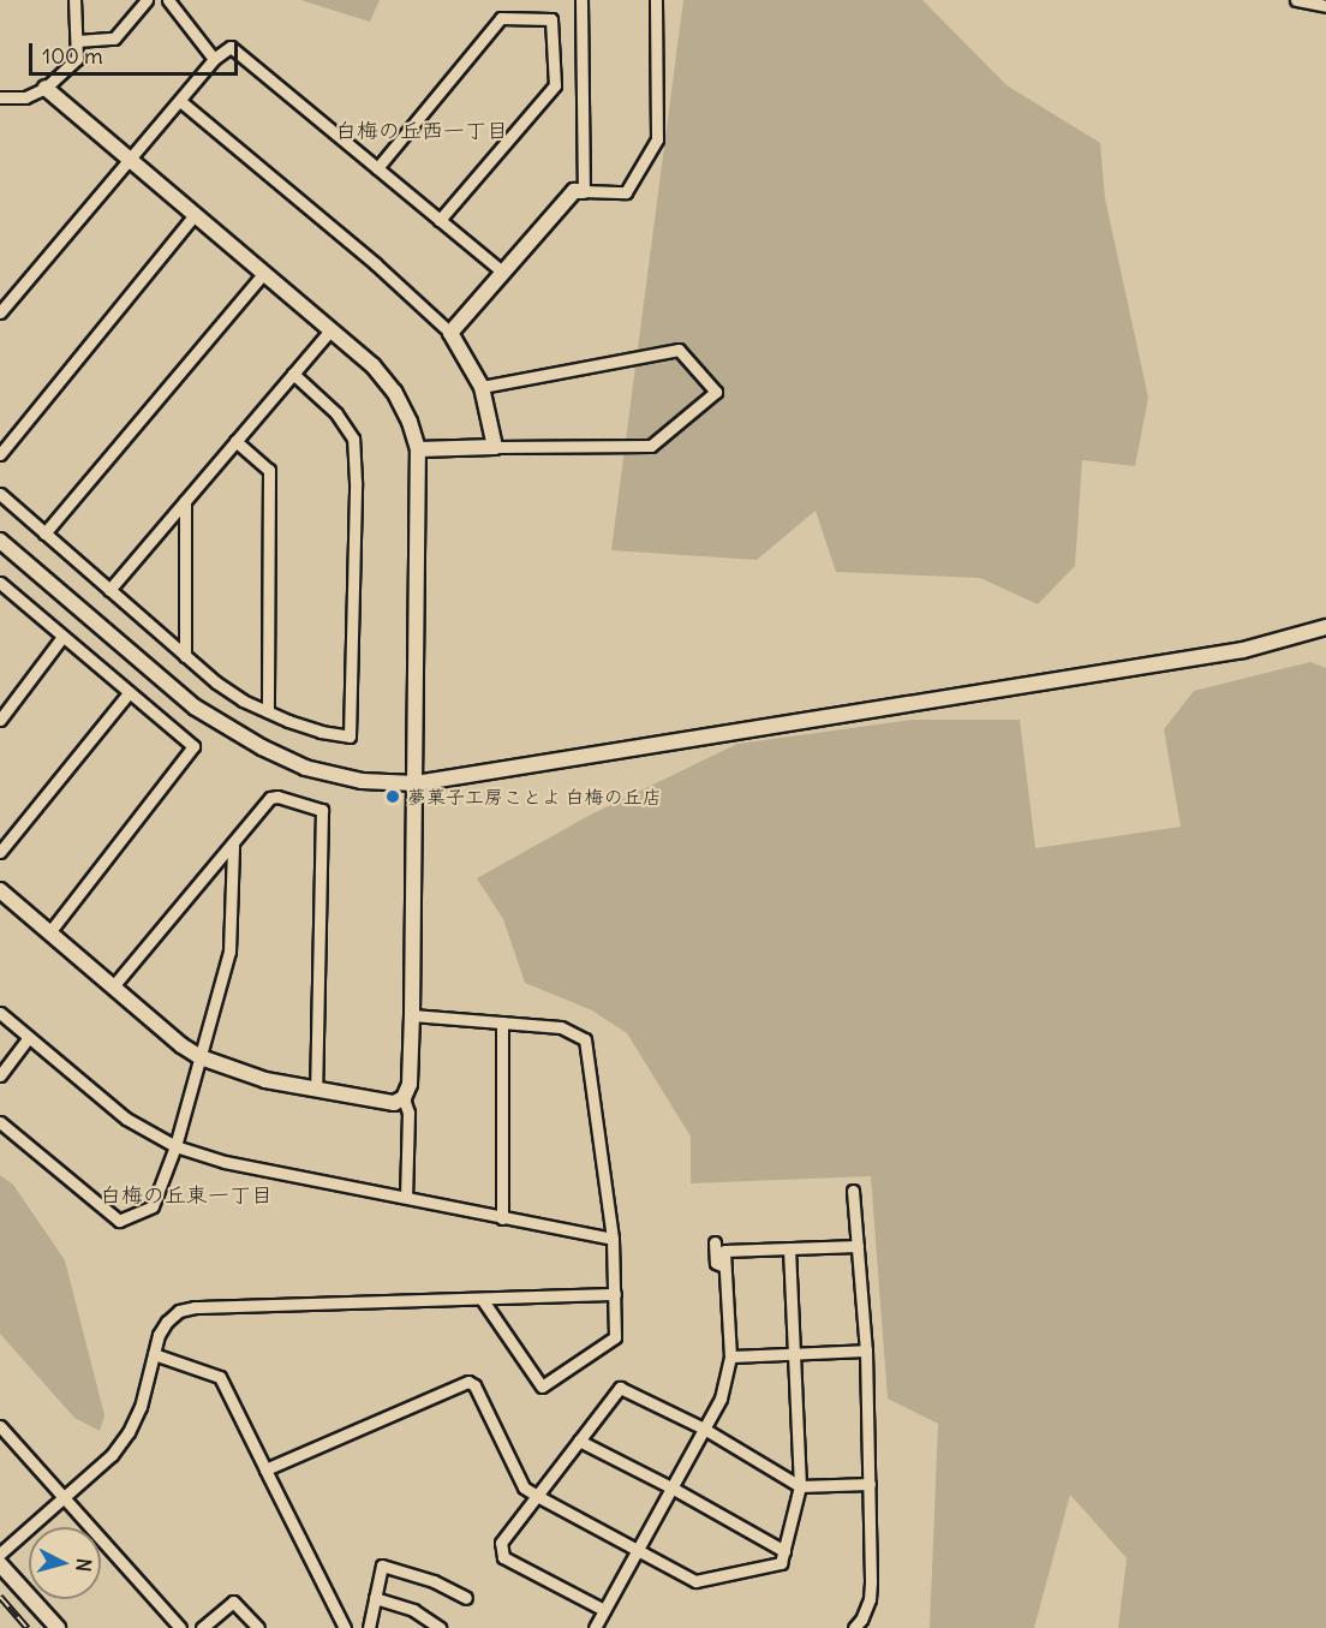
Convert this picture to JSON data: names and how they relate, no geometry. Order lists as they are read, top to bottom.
{
  "districts": ["白梅の丘西一丁目", "白梅の丘東一丁目"],
  "places": ["夢菓子工房ことよ 白梅の丘店"],
  "scale_bar": "100 m",
  "north": "right"
}
